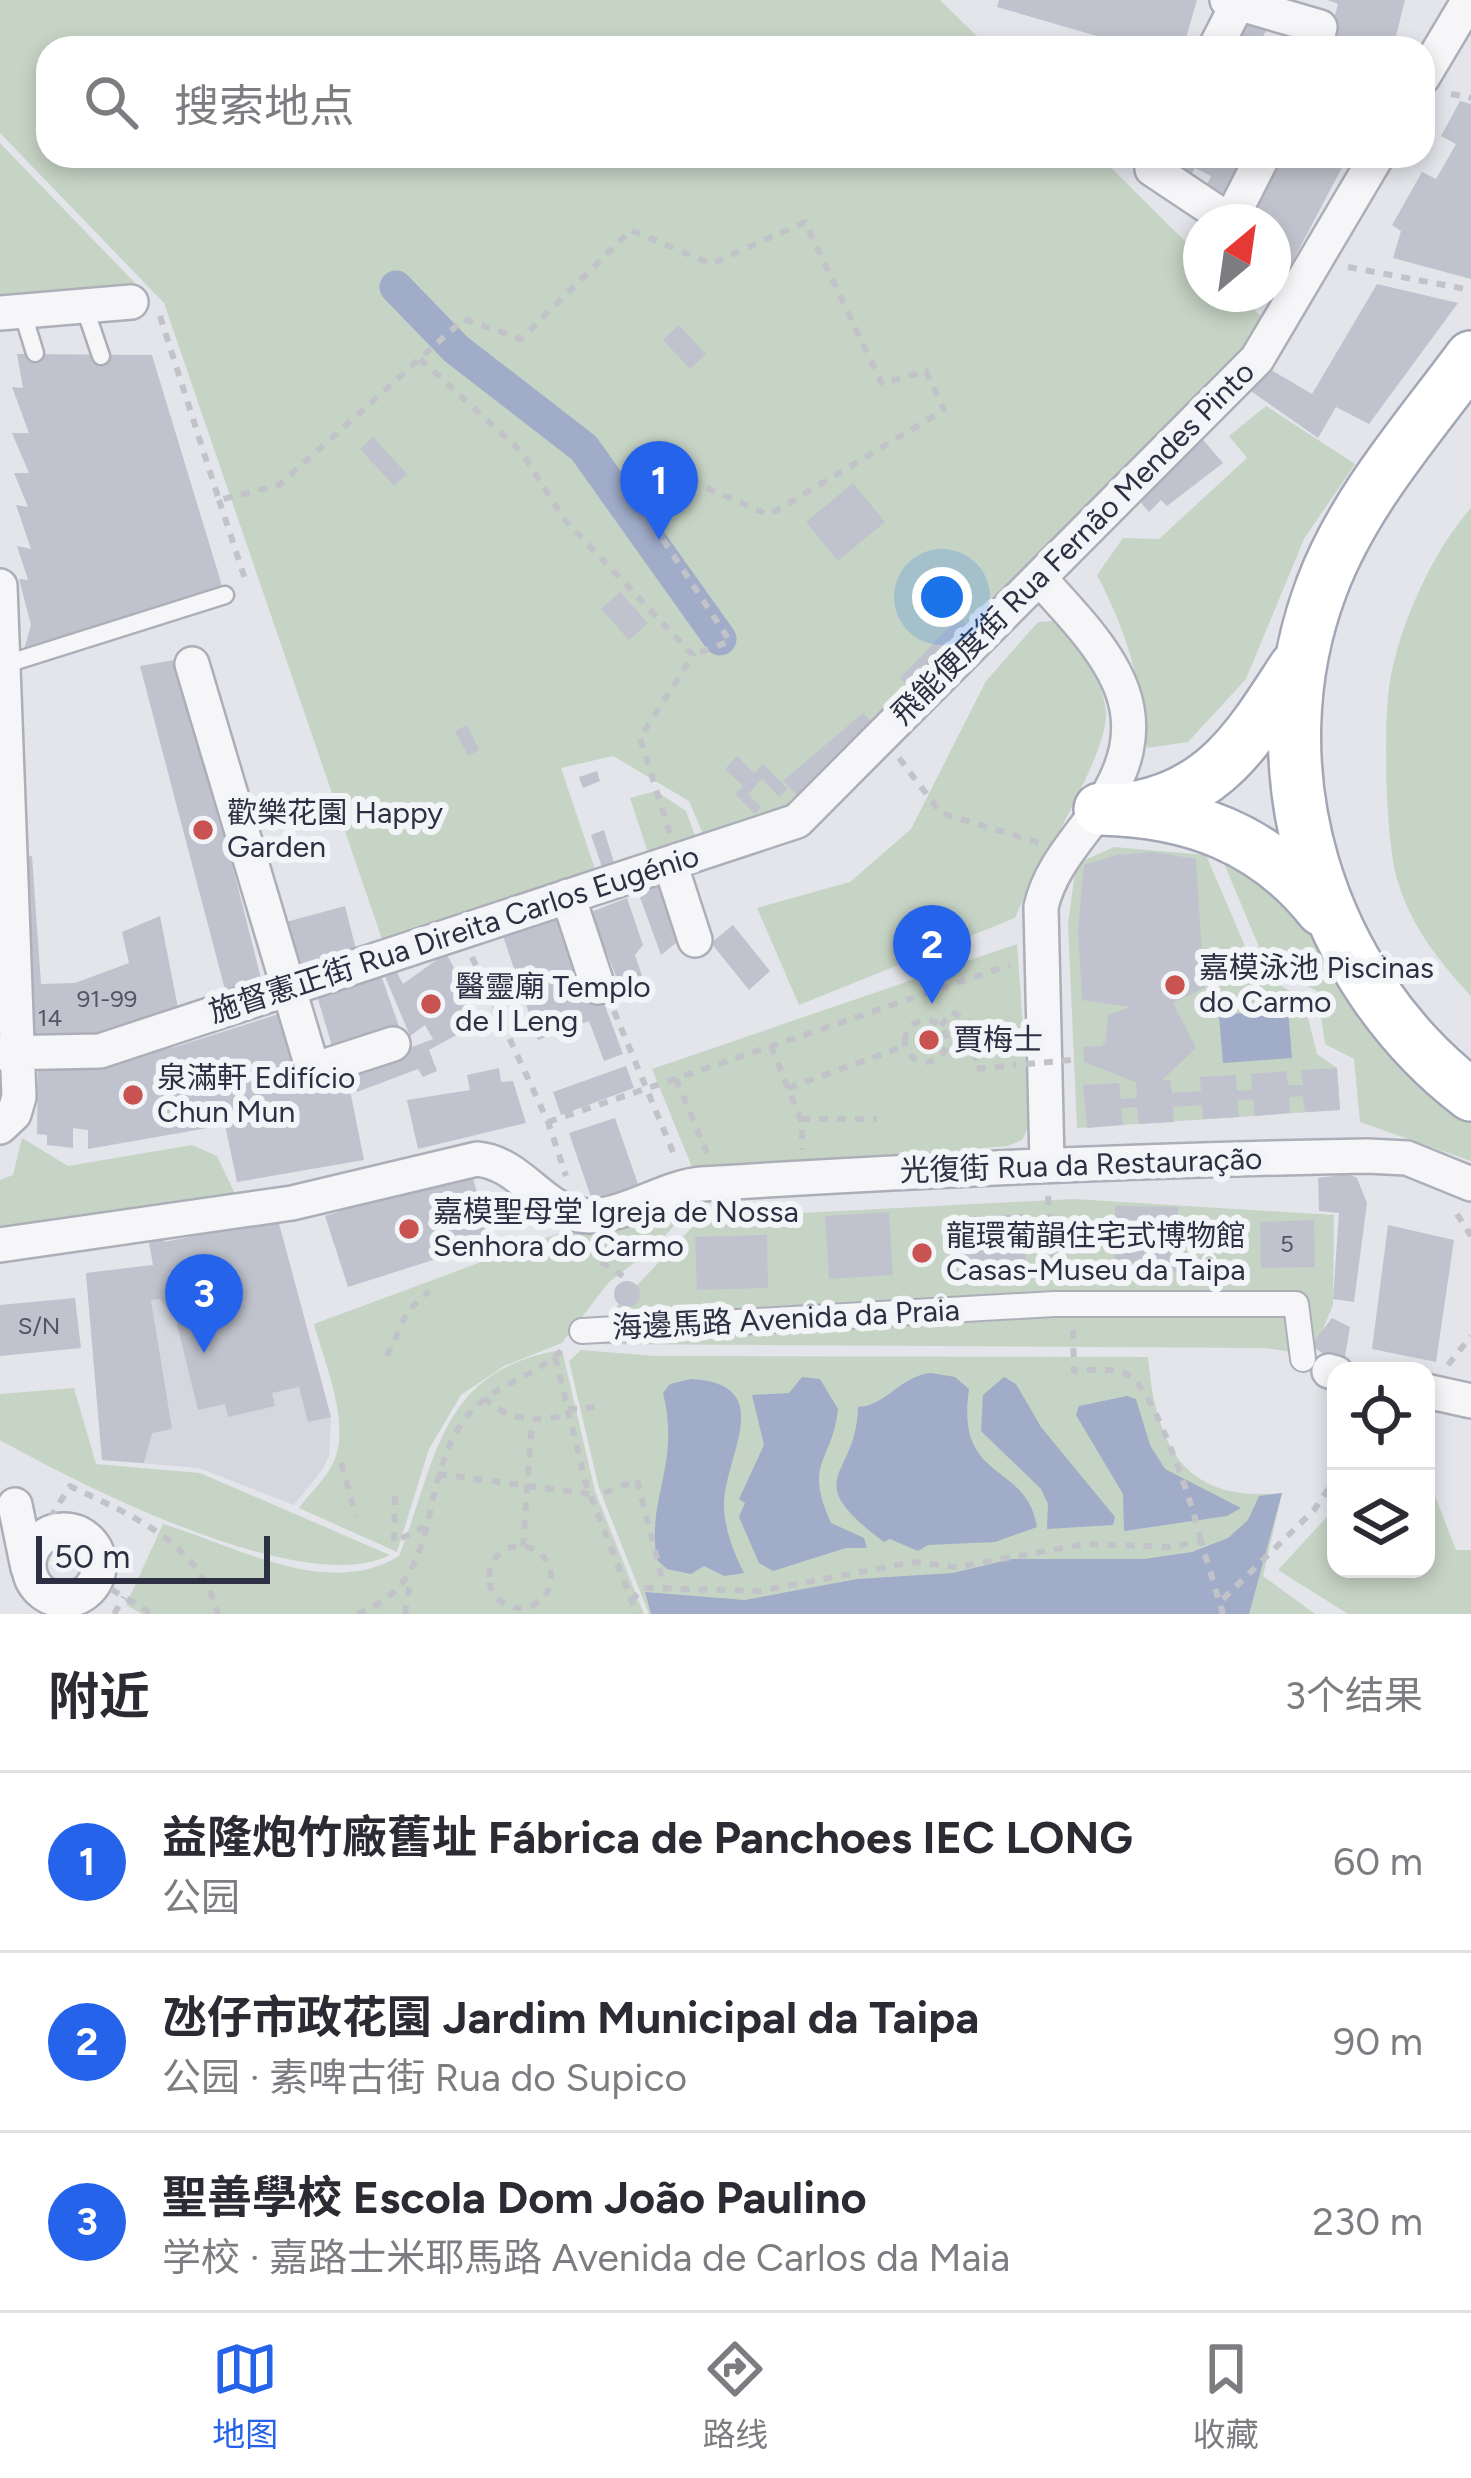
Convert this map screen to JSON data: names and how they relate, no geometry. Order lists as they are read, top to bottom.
{
  "streets": {
    "street": [
      "飛能便度街 Rua Fernão Mendes Pinto",
      "施督憲正街 Rua Direita Carlos Eugénio",
      "光復街 Rua da Restauração",
      "海邊馬路 Avenida da Praia"
    ]
  },
  "crossings": [
    ["飛能便度街 Rua Fernão Mendes Pinto", "施督憲正街 Rua Direita Carlos Eugénio"]
  ],
  "places": [
    "歡樂花園 Happy Garden",
    "嘉模泳池 Piscinas do Carmo",
    "醫靈廟 Templo de I Leng",
    "賈梅士",
    "泉滿軒 Edifício Chun Mun",
    "嘉模聖母堂 Igreja de Nossa Senhora do Carmo",
    "龍環葡韻住宅式博物館 Casas-Museu da Taipa"
  ],
  "house_numbers": [
    "91-99",
    "14",
    "5",
    "S/N"
  ],
  "scale_bar": "50 m",
  "north": "top right",
  "page": {
    "search": "搜索地点",
    "pins": ["1", "2", "3"],
    "scale": "50 m",
    "heading": ["附近", "3个结果"],
    "list": [
      {
        "mark": "1",
        "name": "益隆炮竹廠舊址 Fábrica de Panchoes IEC LONG",
        "note": "公园",
        "value": "60 m"
      },
      {
        "mark": "2",
        "name": "氹仔市政花園 Jardim Municipal da Taipa",
        "note": "公园 · 素啤古街 Rua do Supico",
        "value": "90 m"
      },
      {
        "mark": "3",
        "name": "聖善學校 Escola Dom João Paulino",
        "note": "学校 · 嘉路士米耶馬路 Avenida de Carlos da Maia",
        "value": "230 m"
      }
    ],
    "nav": ["地图", "路线", "收藏"]
  }
}
